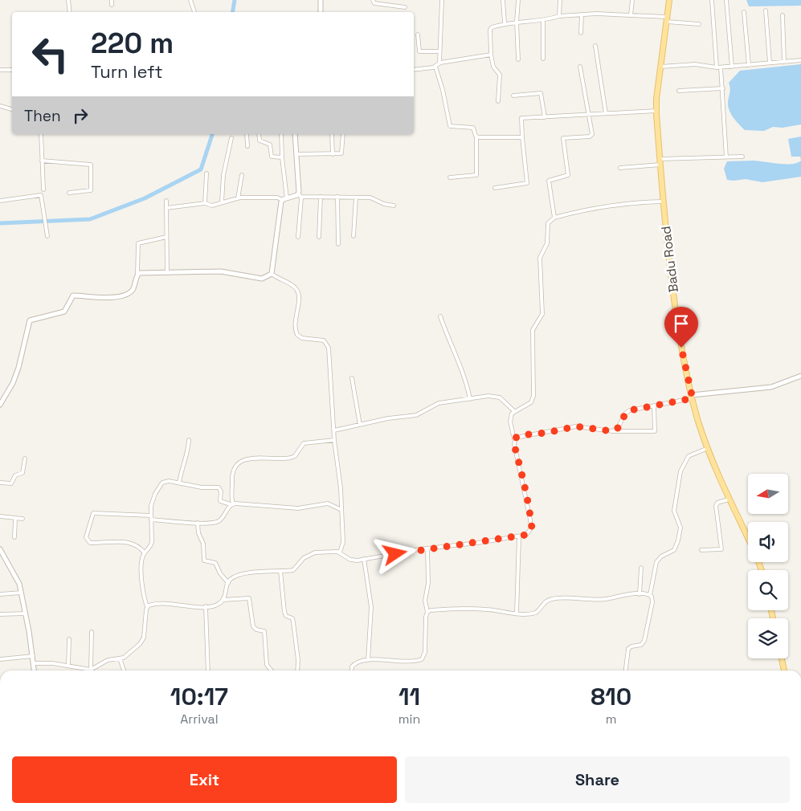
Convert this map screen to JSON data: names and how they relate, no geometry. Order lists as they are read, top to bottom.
{
  "streets": {
    "main road": ["Badu Road"]
  },
  "north": "left",
  "page": {
    "turn": ["220 m", "Turn left"],
    "then": "Then",
    "eta": [
      "10:17",
      "Arrival",
      "11",
      "min",
      "810",
      "m"
    ],
    "buttons": ["Exit", "Share"]
  }
}
